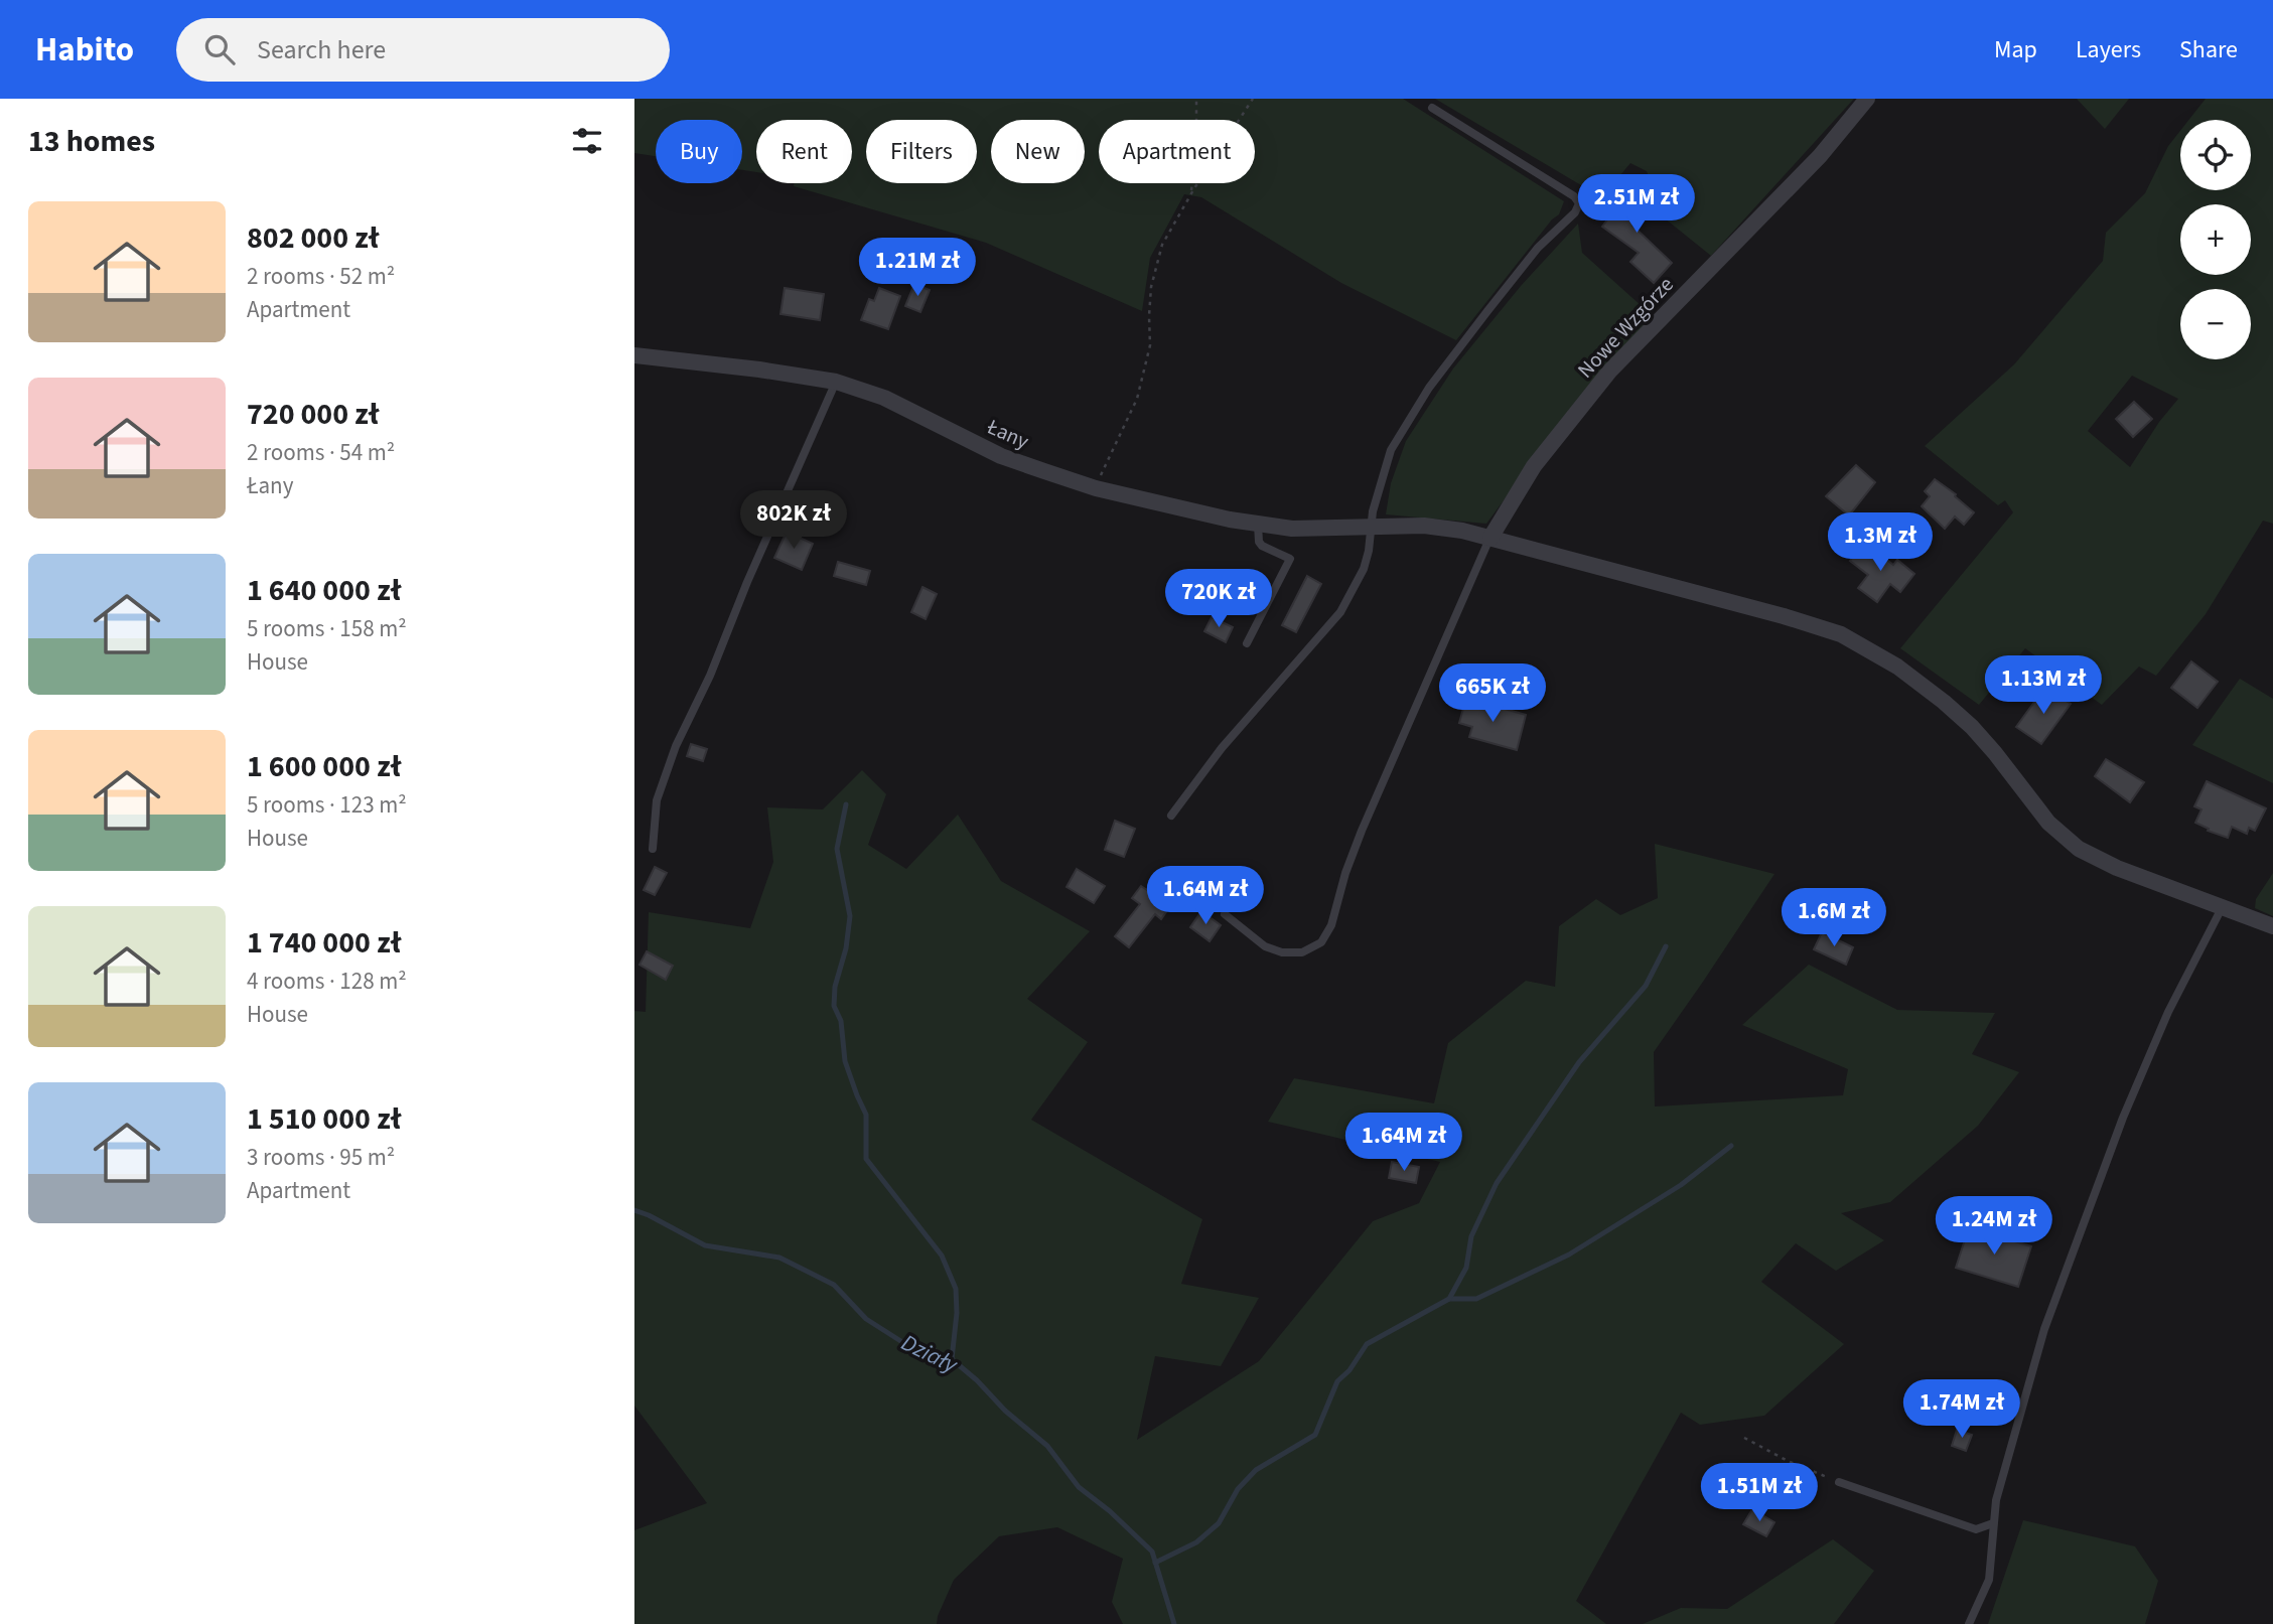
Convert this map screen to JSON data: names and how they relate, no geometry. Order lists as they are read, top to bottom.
{
  "streets": {
    "street": ["Nowe Wzgórze", "Łany"]
  },
  "crossings": [
    ["Nowe Wzgórze", "Łany"]
  ],
  "water": ["Działy"],
  "page": {
    "header": "Habito",
    "search": "Search here",
    "nav": ["Map", "Layers", "Share"],
    "heading": "13 homes",
    "map_buttons": ["+", "−"],
    "chip": [
      "Buy",
      "Rent",
      "Filters",
      "New",
      "Apartment"
    ],
    "price": [
      "2.51M zł",
      "1.21M zł",
      "802K zł",
      "1.3M zł",
      "720K zł",
      "1.13M zł",
      "665K zł",
      "1.64M zł",
      "1.6M zł",
      "1.64M zł",
      "1.24M zł",
      "1.74M zł",
      "1.51M zł"
    ],
    "list": [
      {
        "name": "802 000 zł",
        "note": "2 rooms · 52 m² · Apartment"
      },
      {
        "name": "720 000 zł",
        "note": "2 rooms · 54 m² · Łany"
      },
      {
        "name": "1 640 000 zł",
        "note": "5 rooms · 158 m² · House"
      },
      {
        "name": "1 600 000 zł",
        "note": "5 rooms · 123 m² · House"
      },
      {
        "name": "1 740 000 zł",
        "note": "4 rooms · 128 m² · House"
      },
      {
        "name": "1 510 000 zł",
        "note": "3 rooms · 95 m² · Apartment"
      }
    ]
  }
}
